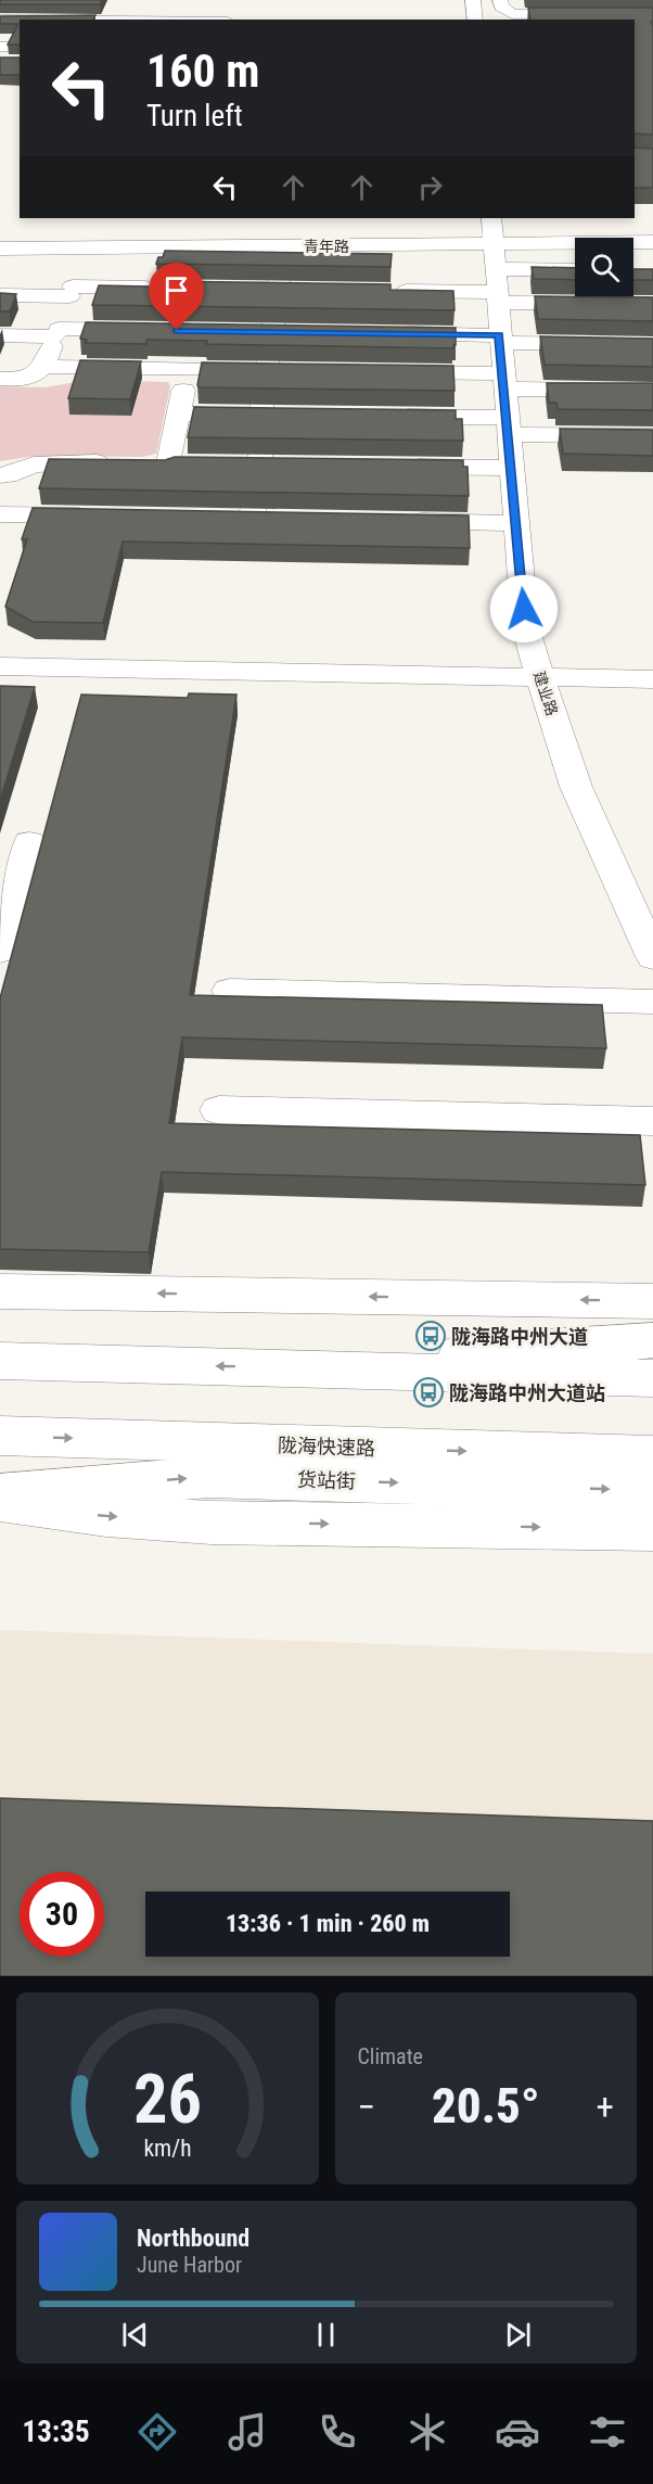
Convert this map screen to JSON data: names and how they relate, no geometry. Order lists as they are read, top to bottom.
{
  "streets": {
    "main road": [
      "青年路",
      "建业路",
      "陇海快速路",
      "货站街"
    ]
  },
  "crossings": [
    ["青年路", "建业路"]
  ],
  "places": {
    "bus stop": ["陇海路中州大道", "陇海路中州大道站"]
  },
  "page": {
    "turn": ["160 m", "Turn left"],
    "limit": "30",
    "trip": "13:36 · 1 min · 260 m",
    "tile": "Climate",
    "heat": ["−", "20.5°", "+"],
    "song": ["Northbound", "June Harbor"],
    "tabs": "13:35",
    "gauge": ["26", "km/h"]
  }
}
